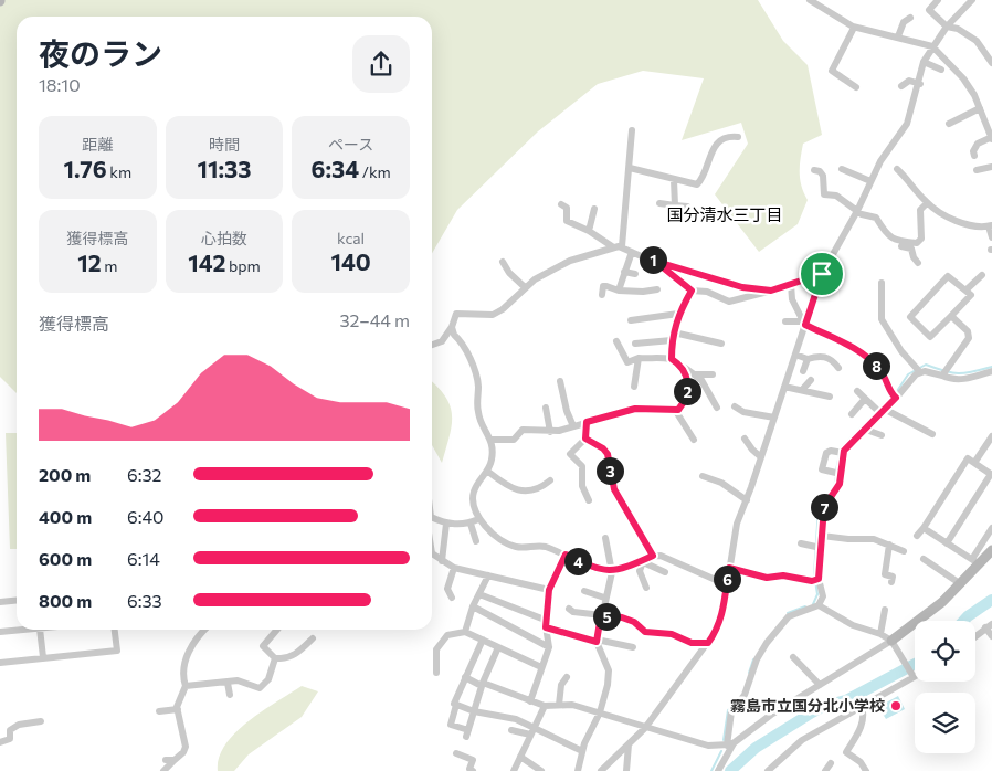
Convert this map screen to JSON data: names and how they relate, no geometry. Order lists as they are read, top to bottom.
{
  "districts": ["国分清水三丁目"],
  "places": ["霧島市立国分北小学校"],
  "page": {
    "heading": ["夜のラン", "18:10"],
    "stats": [
      ["距離", "1.76 km"],
      ["時間", "11:33"],
      ["ペース", "6:34 /km"],
      ["獲得標高", "12 m"],
      ["心拍数", "142 bpm"],
      ["kcal", "140"]
    ],
    "pins": [
      "1",
      "8",
      "2",
      "3",
      "7",
      "4",
      "6",
      "5"
    ],
    "chart": ["獲得標高", "32–44 m"],
    "list": [
      {
        "name": "200 m",
        "note": "6:32"
      },
      {
        "name": "400 m",
        "note": "6:40"
      },
      {
        "name": "600 m",
        "note": "6:14"
      },
      {
        "name": "800 m",
        "note": "6:33"
      }
    ]
  }
}
